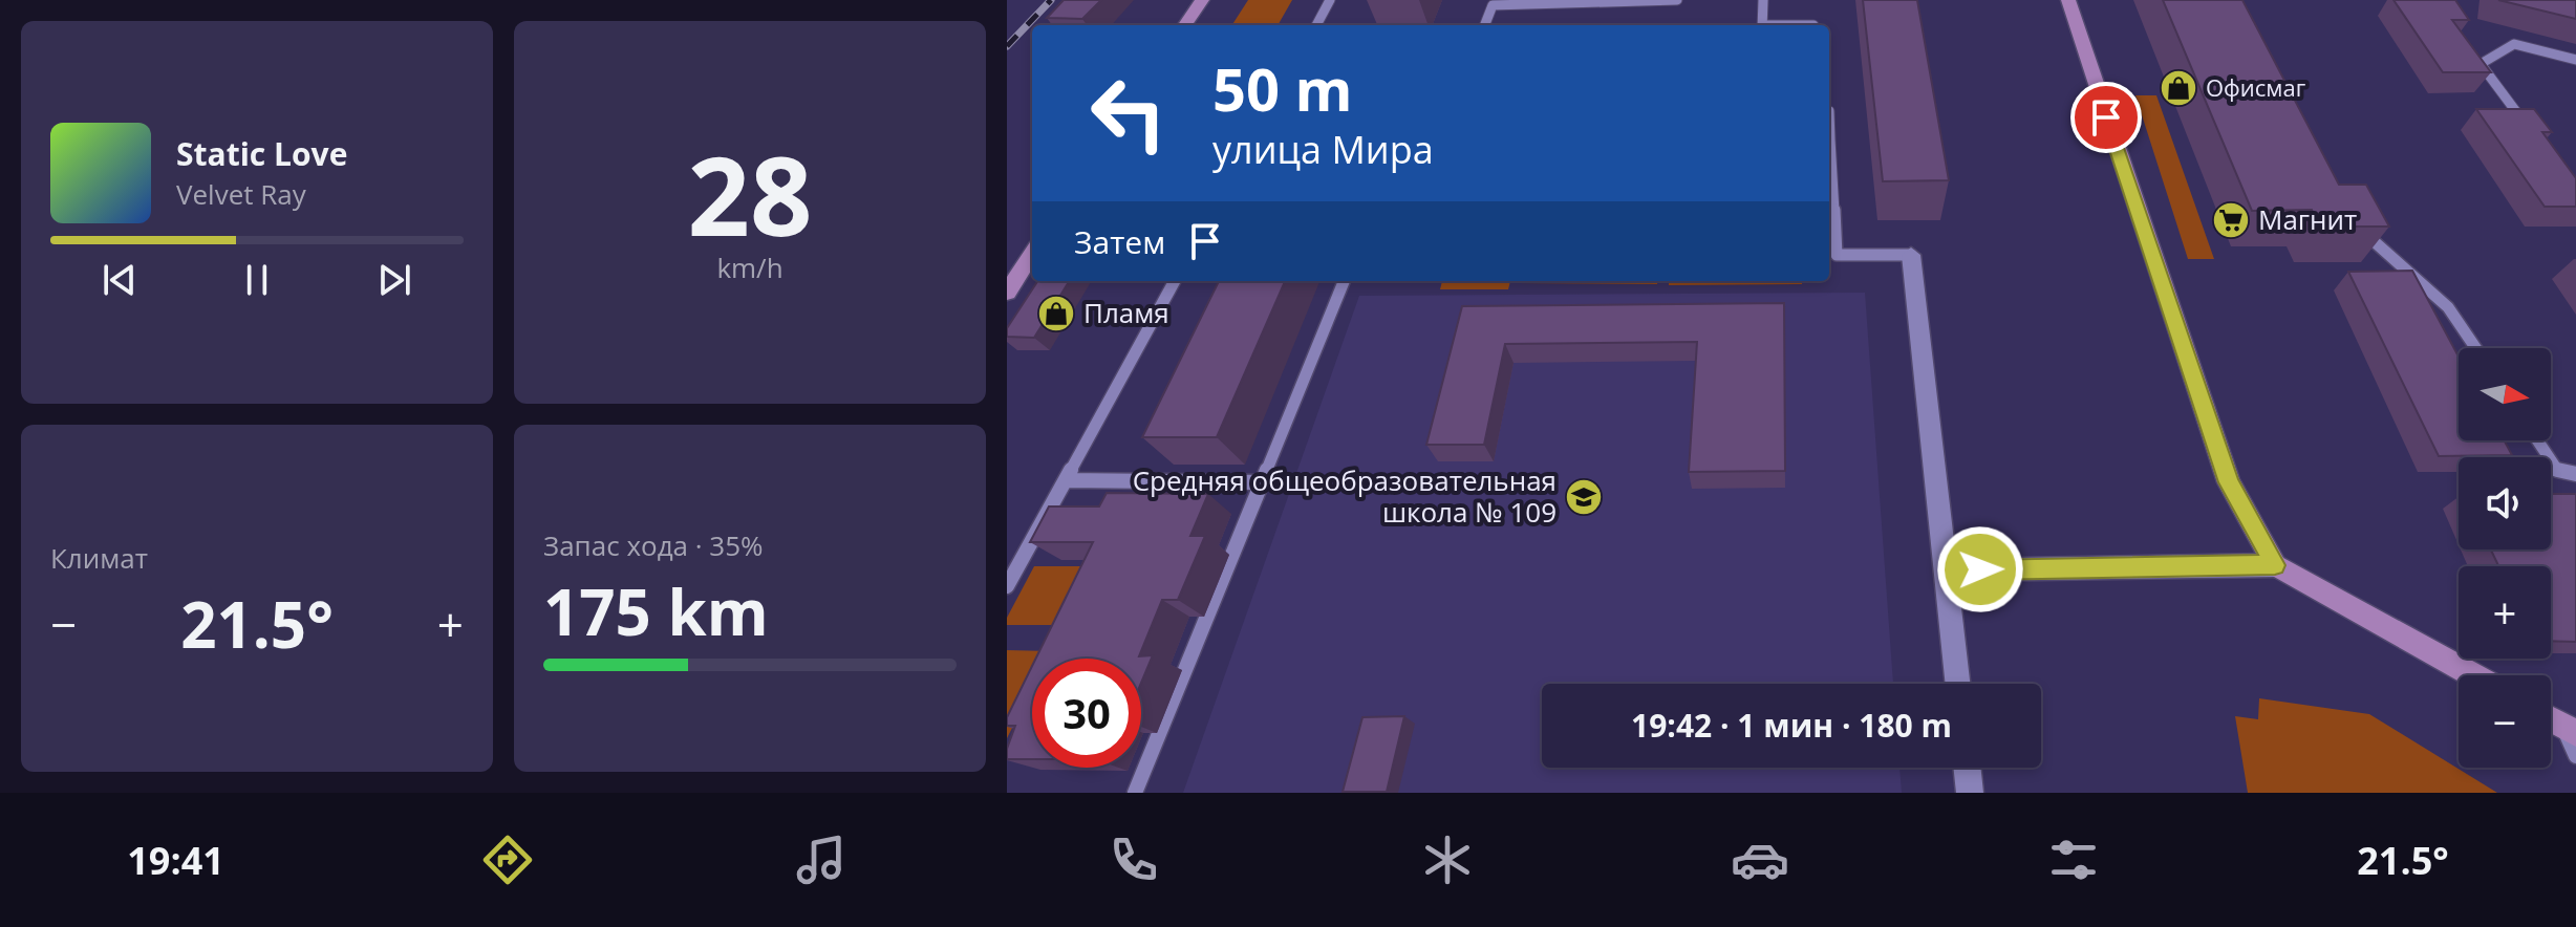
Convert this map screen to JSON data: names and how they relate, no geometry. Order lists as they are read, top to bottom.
{
  "places": {
    "shop": ["Офисмаг", "Пламя"],
    "supermarket": ["Магнит"],
    "school or university": ["Средняя общеобразовательная школа № 109"]
  },
  "north": "right",
  "page": {
    "tile": [
      ["28", "km/h"],
      "Климат",
      ["Запас хода · 35%", "175 km"]
    ],
    "turn": ["50 m", "улица Мира"],
    "song": ["Static Love", "Velvet Ray"],
    "then": "Затем",
    "map_buttons": ["+", "−"],
    "heat": ["−", "21.5°", "+"],
    "limit": "30",
    "trip": "19:42 · 1 мин · 180 m",
    "tabs": ["19:41", "21.5°"]
  }
}
